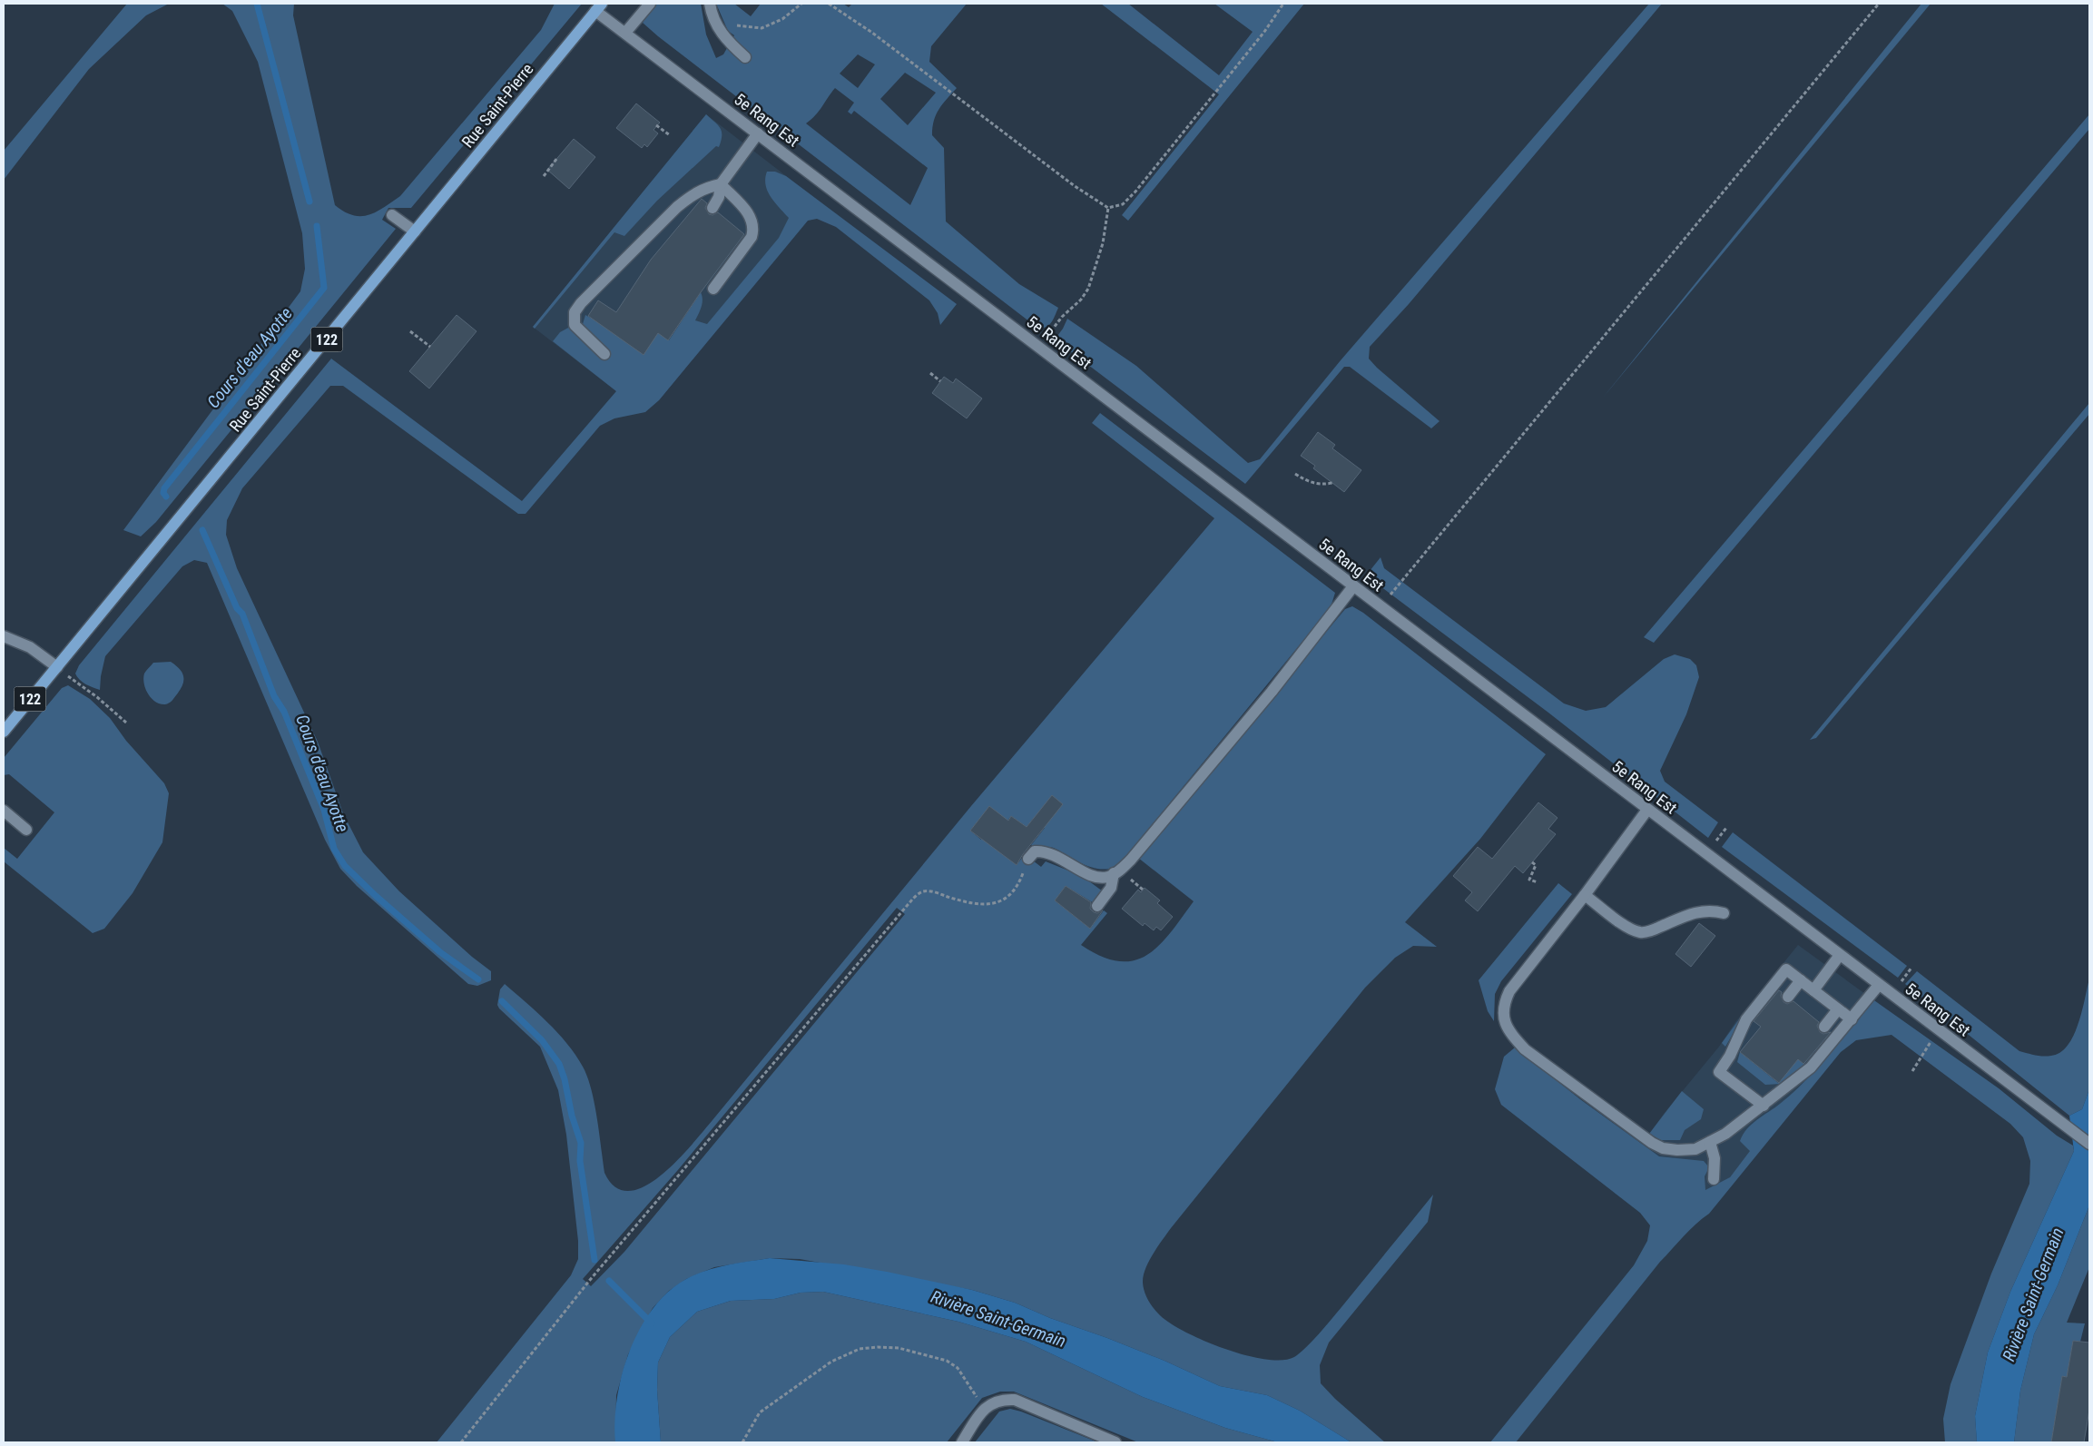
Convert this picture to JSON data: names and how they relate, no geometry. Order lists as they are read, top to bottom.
{
  "streets": {
    "main road": ["Rue Saint-Pierre", "122"],
    "street": ["5e Rang Est"]
  },
  "crossings": [
    ["Rue Saint-Pierre", "5e Rang Est"]
  ],
  "water": ["Cours d'eau Ayotte", "Rivière Saint-Germain"]
}
